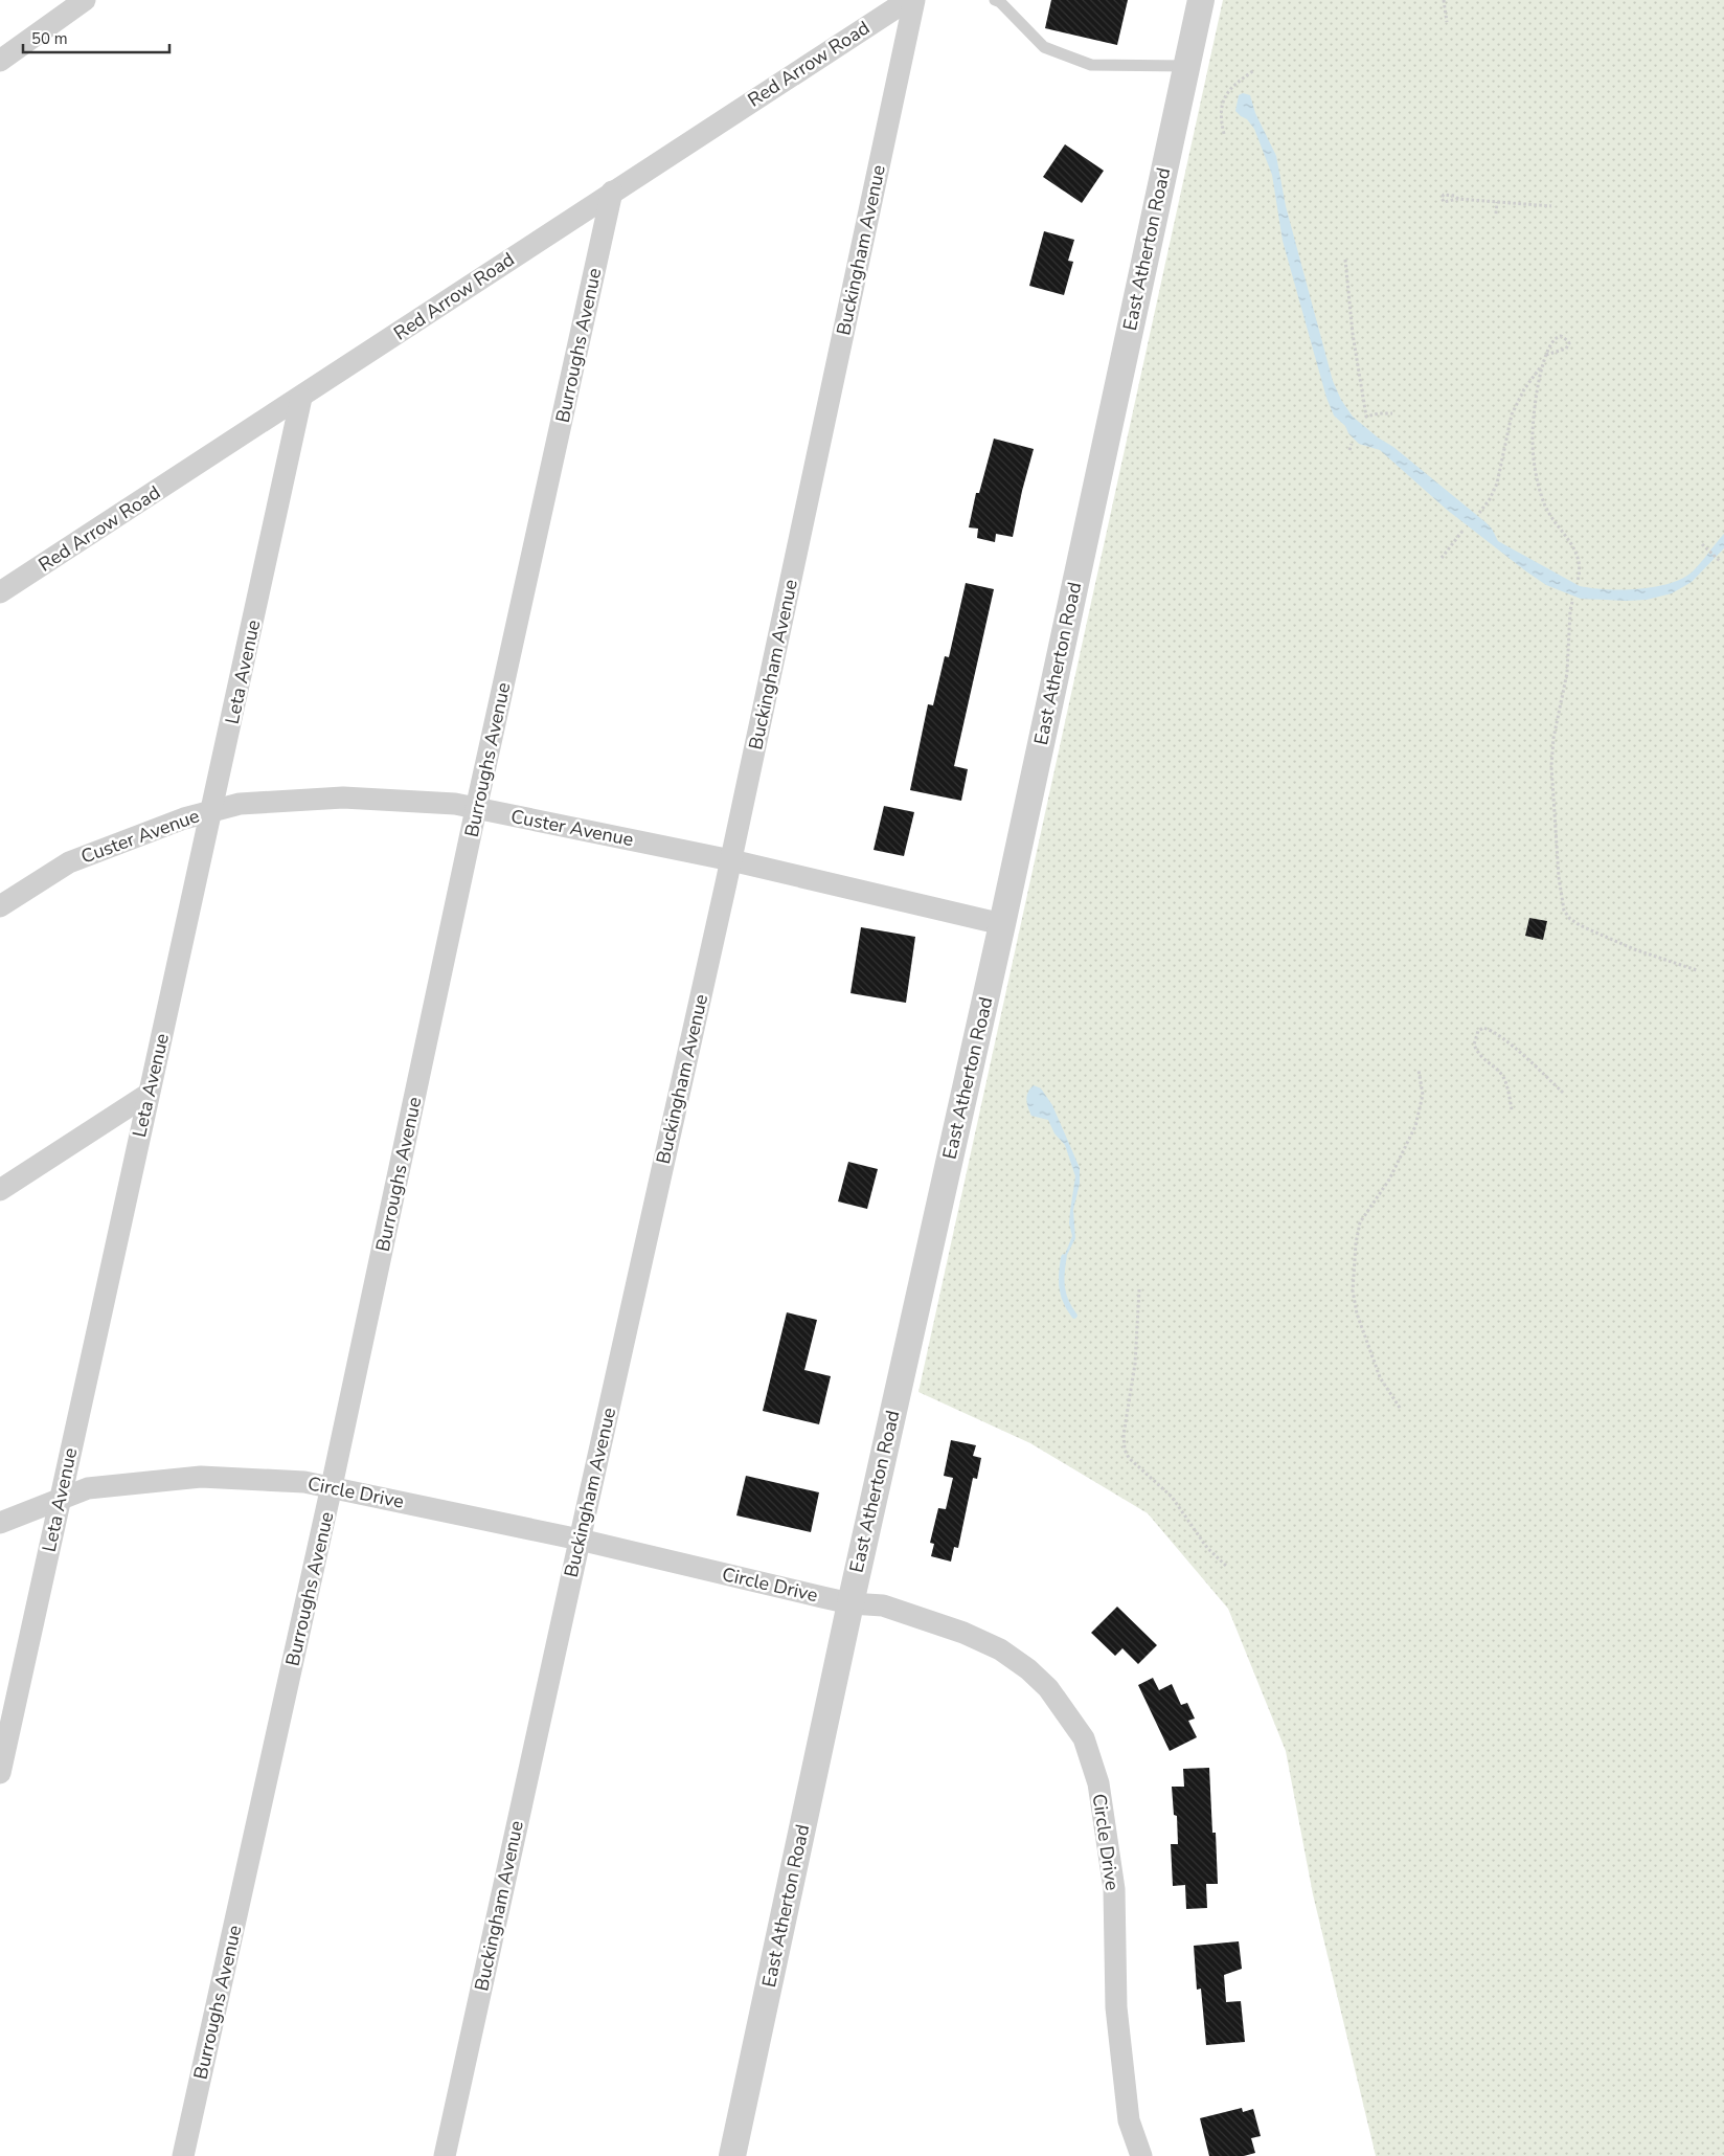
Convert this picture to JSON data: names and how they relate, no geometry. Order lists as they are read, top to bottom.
{
  "streets": {
    "street": [
      "Red Arrow Road",
      "East Atherton Road",
      "Buckingham Avenue",
      "Burroughs Avenue",
      "Leta Avenue",
      "Custer Avenue",
      "Circle Drive"
    ]
  },
  "crossings": [
    ["Red Arrow Road", "Burroughs Avenue"],
    ["Red Arrow Road", "Leta Avenue"],
    ["East Atherton Road", "Custer Avenue"],
    ["East Atherton Road", "Circle Drive"],
    ["Buckingham Avenue", "Custer Avenue"],
    ["Buckingham Avenue", "Circle Drive"],
    ["Burroughs Avenue", "Custer Avenue"],
    ["Burroughs Avenue", "Circle Drive"],
    ["Leta Avenue", "Custer Avenue"],
    ["Leta Avenue", "Circle Drive"]
  ],
  "scale_bar": "50 m"
}
